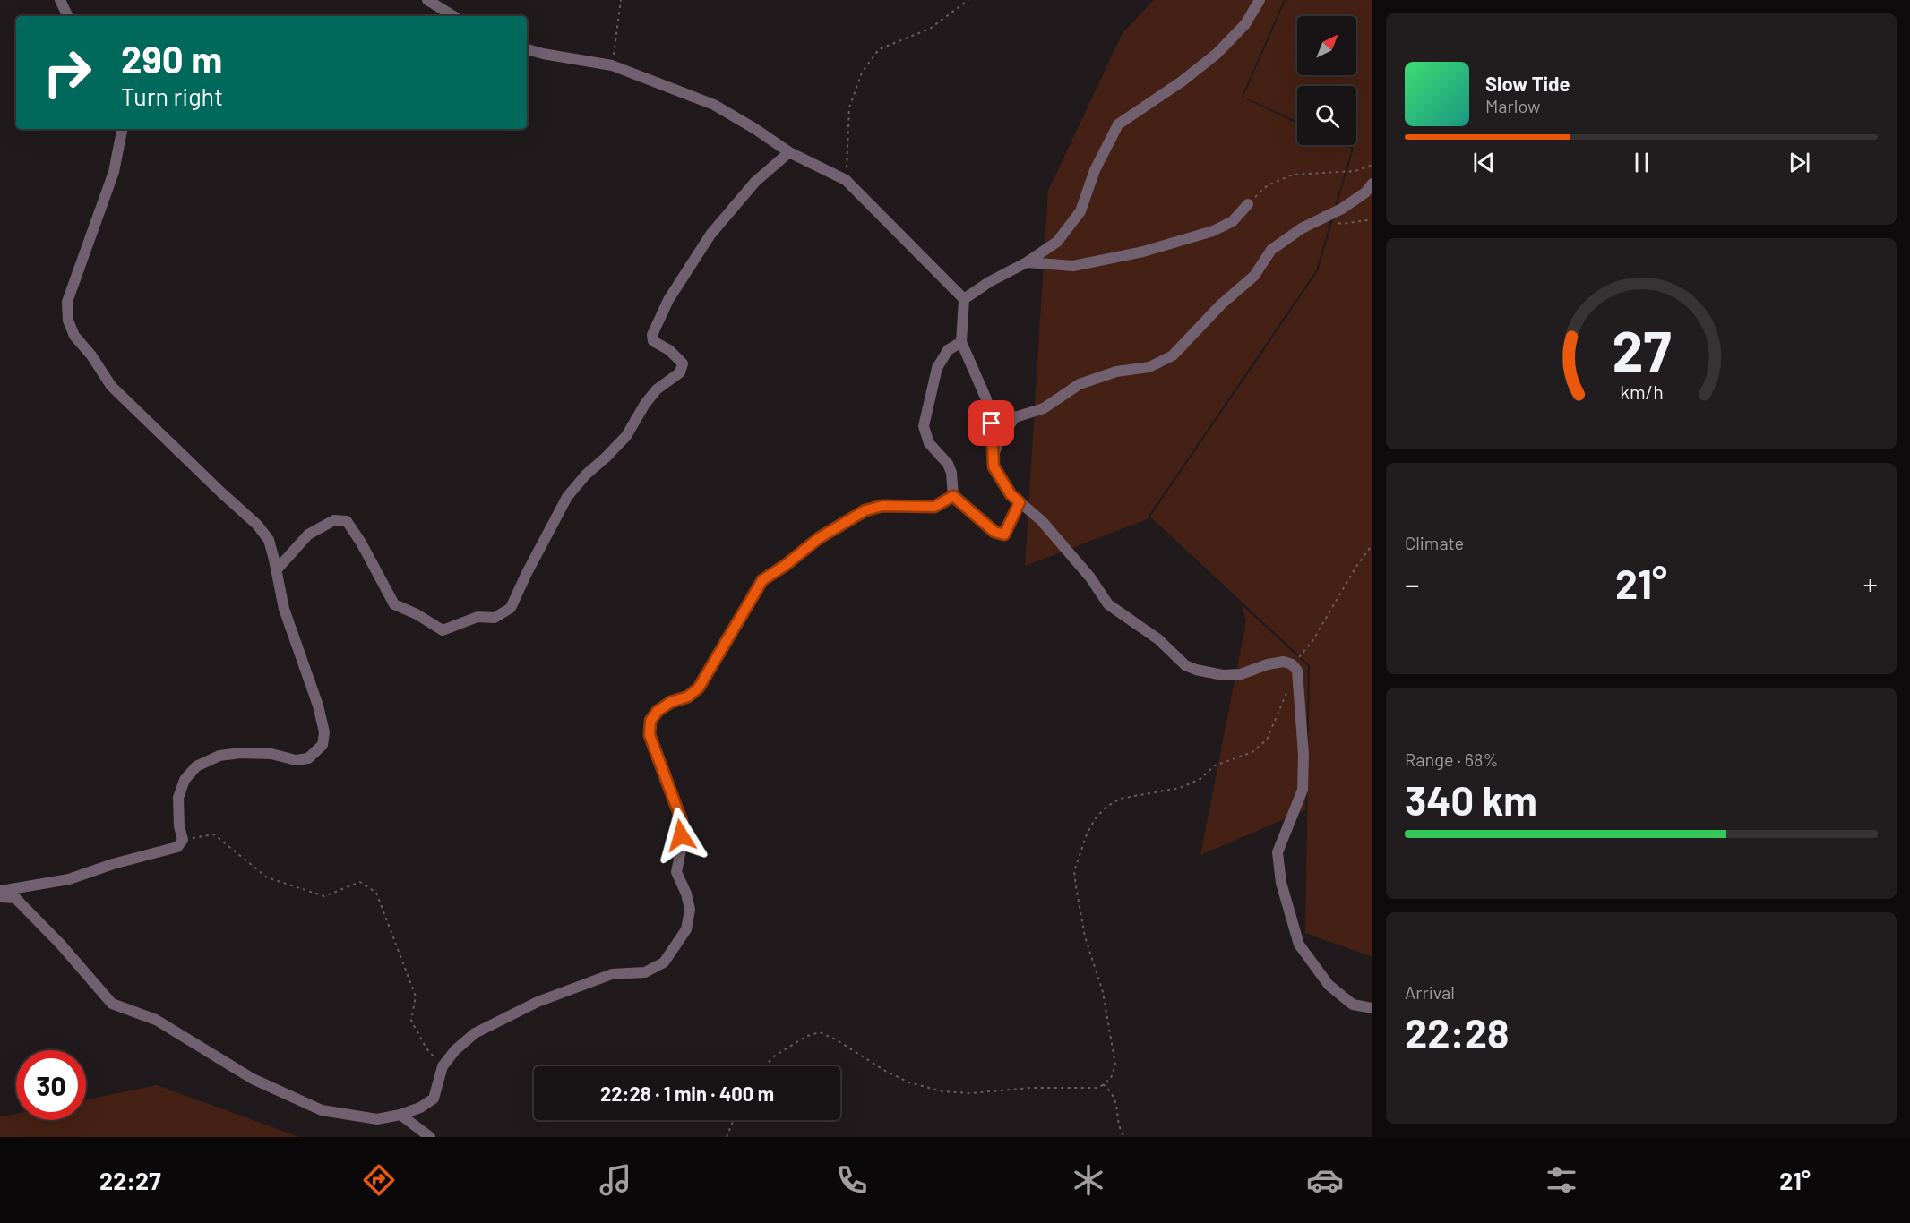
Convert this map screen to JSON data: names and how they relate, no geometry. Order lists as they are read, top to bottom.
{
  "north": "top right",
  "page": {
    "turn": ["290 m", "Turn right"],
    "song": ["Slow Tide", "Marlow"],
    "tile": [
      "Climate",
      ["Range · 68%", "340 km"],
      ["Arrival", "22:28"]
    ],
    "heat": ["−", "21°", "+"],
    "limit": "30",
    "trip": "22:28 · 1 min · 400 m",
    "tabs": ["22:27", "21°"],
    "gauge": ["27", "km/h"]
  }
}
